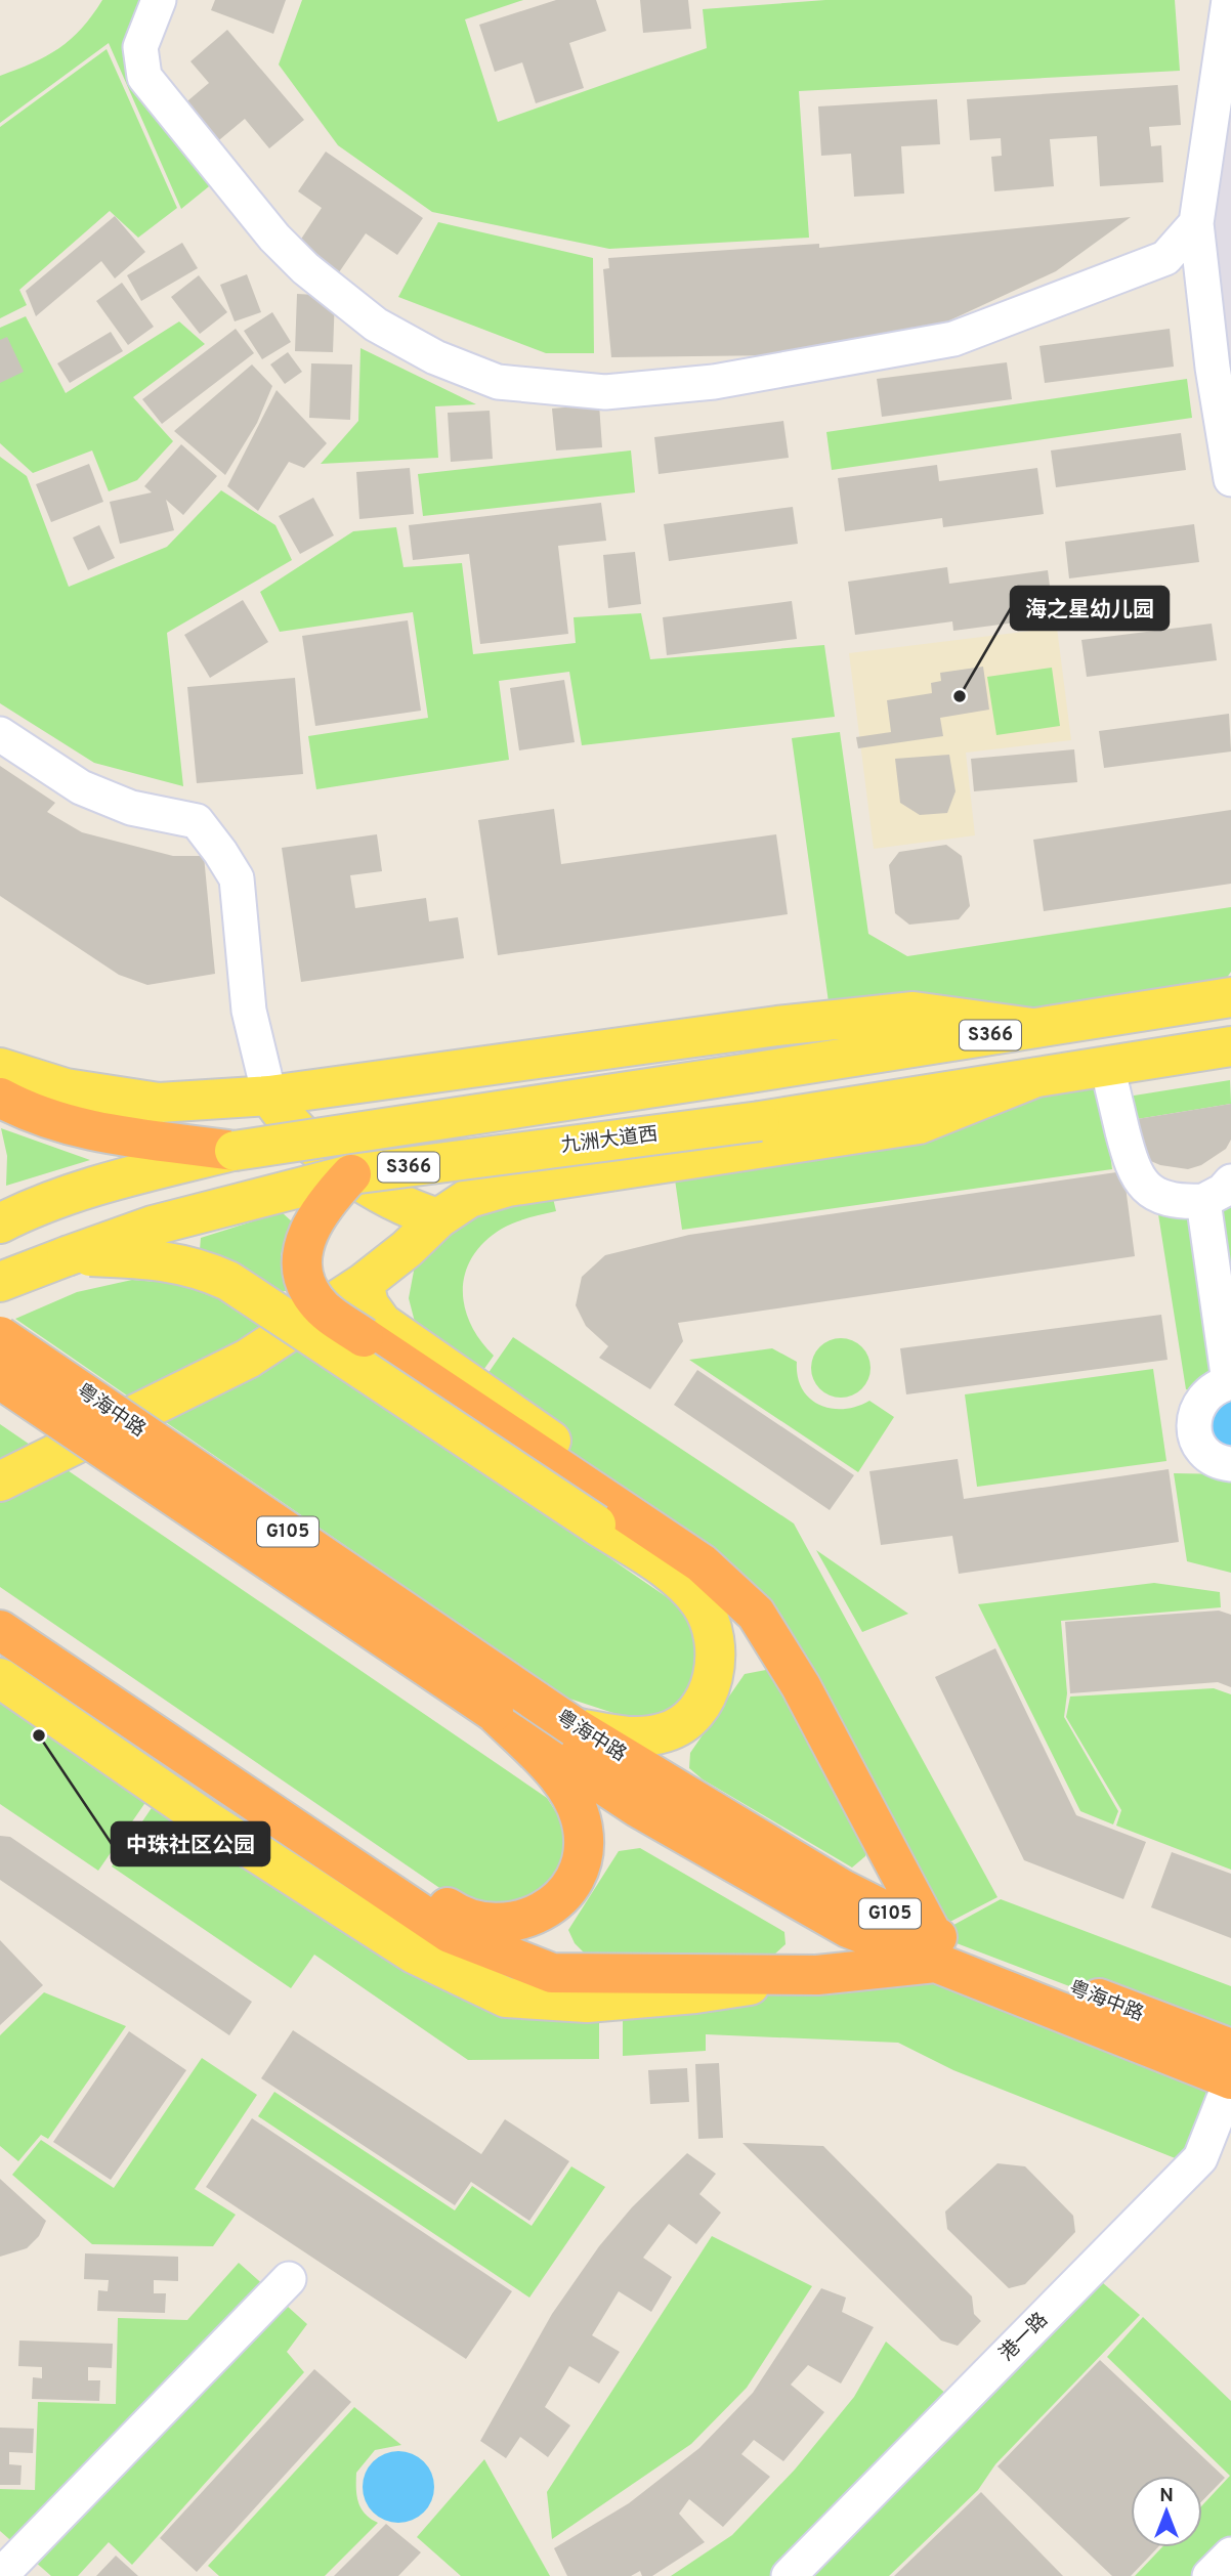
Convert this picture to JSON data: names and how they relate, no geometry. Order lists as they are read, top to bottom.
{
  "streets": {
    "highway": ["粤海中路", "G105"],
    "main road": ["S366", "九洲大道西"],
    "street": ["港一路"]
  },
  "crossings": [
    ["粤海中路", "港一路"]
  ],
  "places": ["海之星幼儿园", "中珠社区公园"],
  "north": "top"
}
